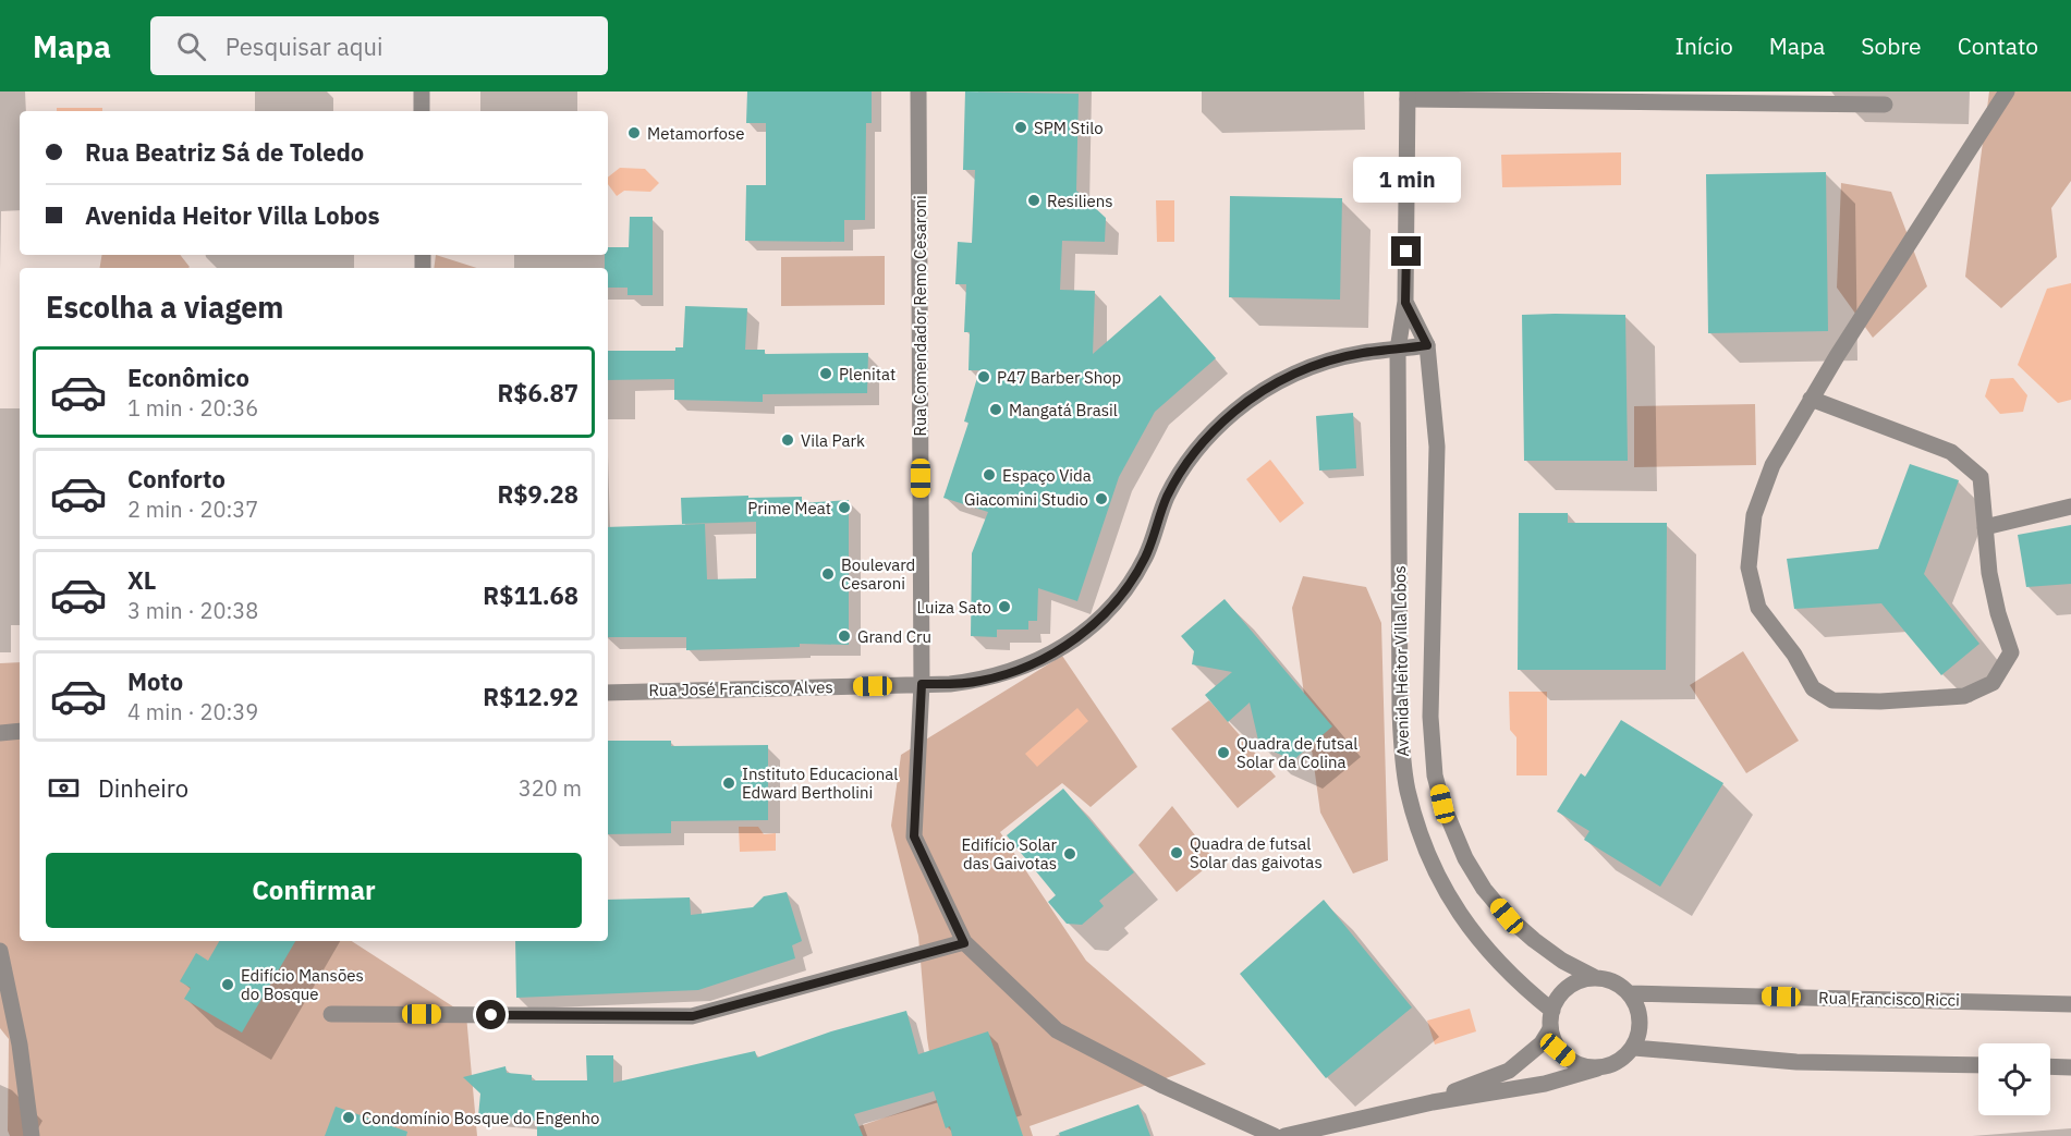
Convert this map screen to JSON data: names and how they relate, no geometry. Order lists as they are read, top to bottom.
{
  "streets": {
    "street": [
      "Rua Comendador Remo Cesaroni",
      "Avenida Heitor Villa Lobos",
      "Rua José Francisco Alves",
      "Rua Francisco Ricci"
    ]
  },
  "crossings": [
    ["Rua Comendador Remo Cesaroni", "Rua José Francisco Alves"],
    ["Avenida Heitor Villa Lobos", "Rua José Francisco Alves"],
    ["Avenida Heitor Villa Lobos", "Rua Francisco Ricci"]
  ],
  "places": [
    "SPM Stilo",
    "Metamorfose",
    "Resiliens",
    "Plenitat",
    "P47 Barber Shop",
    "Mangatá Brasil",
    "Vila Park",
    "Espaço Vida",
    "Giacomini Studio",
    "Prime Meat",
    "Boulevard Cesaroni",
    "Luiza Sato",
    "Grand Cru",
    "Quadra de futsal Solar da Colina",
    "Instituto Educacional Edward Bertholini",
    "Quadra de futsal Solar das gaivotas",
    "Edifício Solar das Gaivotas",
    "Edifício Mansões do Bosque",
    "Condomínio Bosque do Engenho"
  ],
  "page": {
    "header": "Mapa",
    "search": "Pesquisar aqui",
    "nav": [
      "Início",
      "Mapa",
      "Sobre",
      "Contato"
    ],
    "banner": ["Rua Beatriz Sá de Toledo", "Avenida Heitor Villa Lobos"],
    "bubble": "1 min",
    "heading": "Escolha a viagem",
    "list": [
      {
        "name": "Econômico",
        "note": "1 min · 20:36",
        "value": "R$6.87"
      },
      {
        "name": "Conforto",
        "note": "2 min · 20:37",
        "value": "R$9.28"
      },
      {
        "name": "XL",
        "note": "3 min · 20:38",
        "value": "R$11.68"
      },
      {
        "name": "Moto",
        "note": "4 min · 20:39",
        "value": "R$12.92"
      }
    ],
    "pay": ["Dinheiro", "320 m"],
    "buttons": "Confirmar"
  }
}
